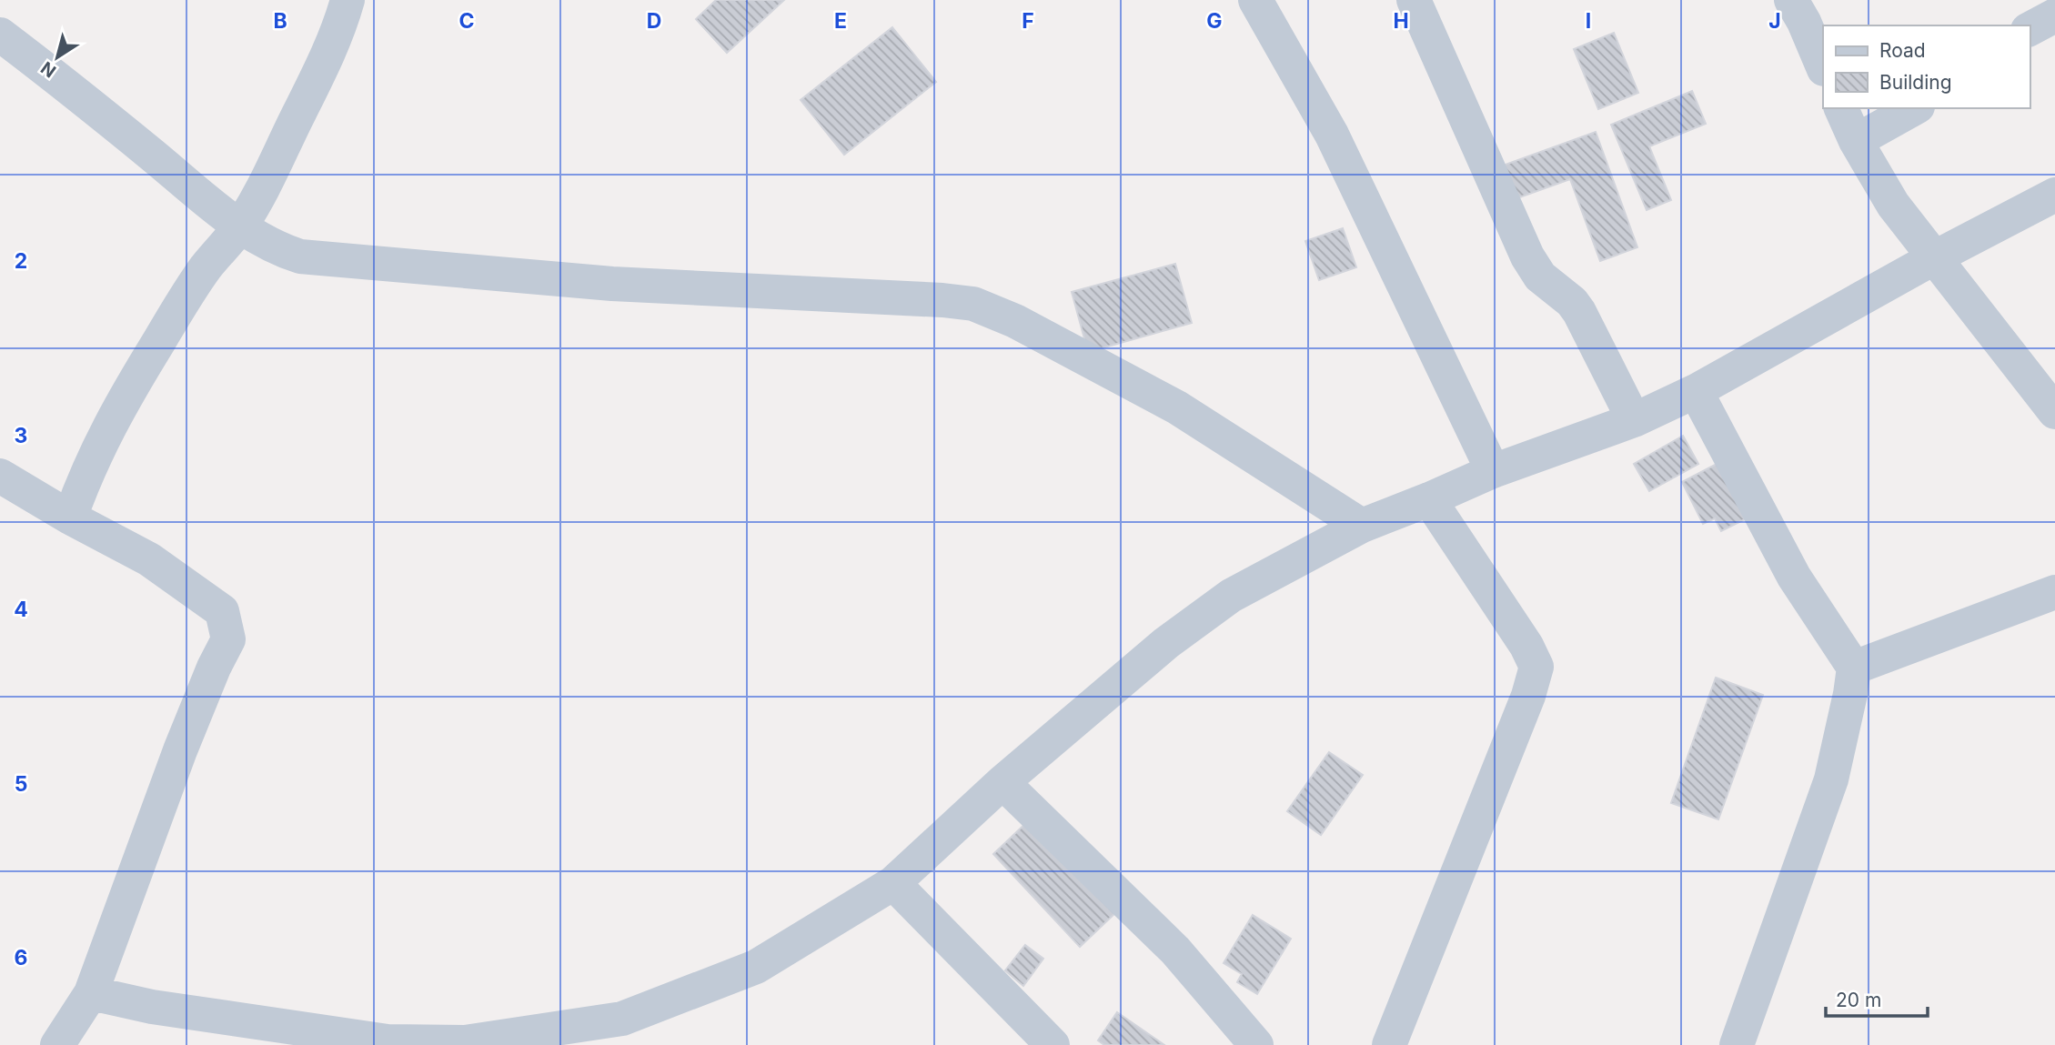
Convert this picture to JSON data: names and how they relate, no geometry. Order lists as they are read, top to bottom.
{
  "legend": ["Road", "Building"],
  "scale_bar": "20 m",
  "north": "bottom left",
  "grid": {
    "columns": [
      "B",
      "C",
      "D",
      "E",
      "F",
      "G",
      "H",
      "I",
      "J"
    ],
    "rows": [
      "2",
      "3",
      "4",
      "5",
      "6"
    ]
  }
}
